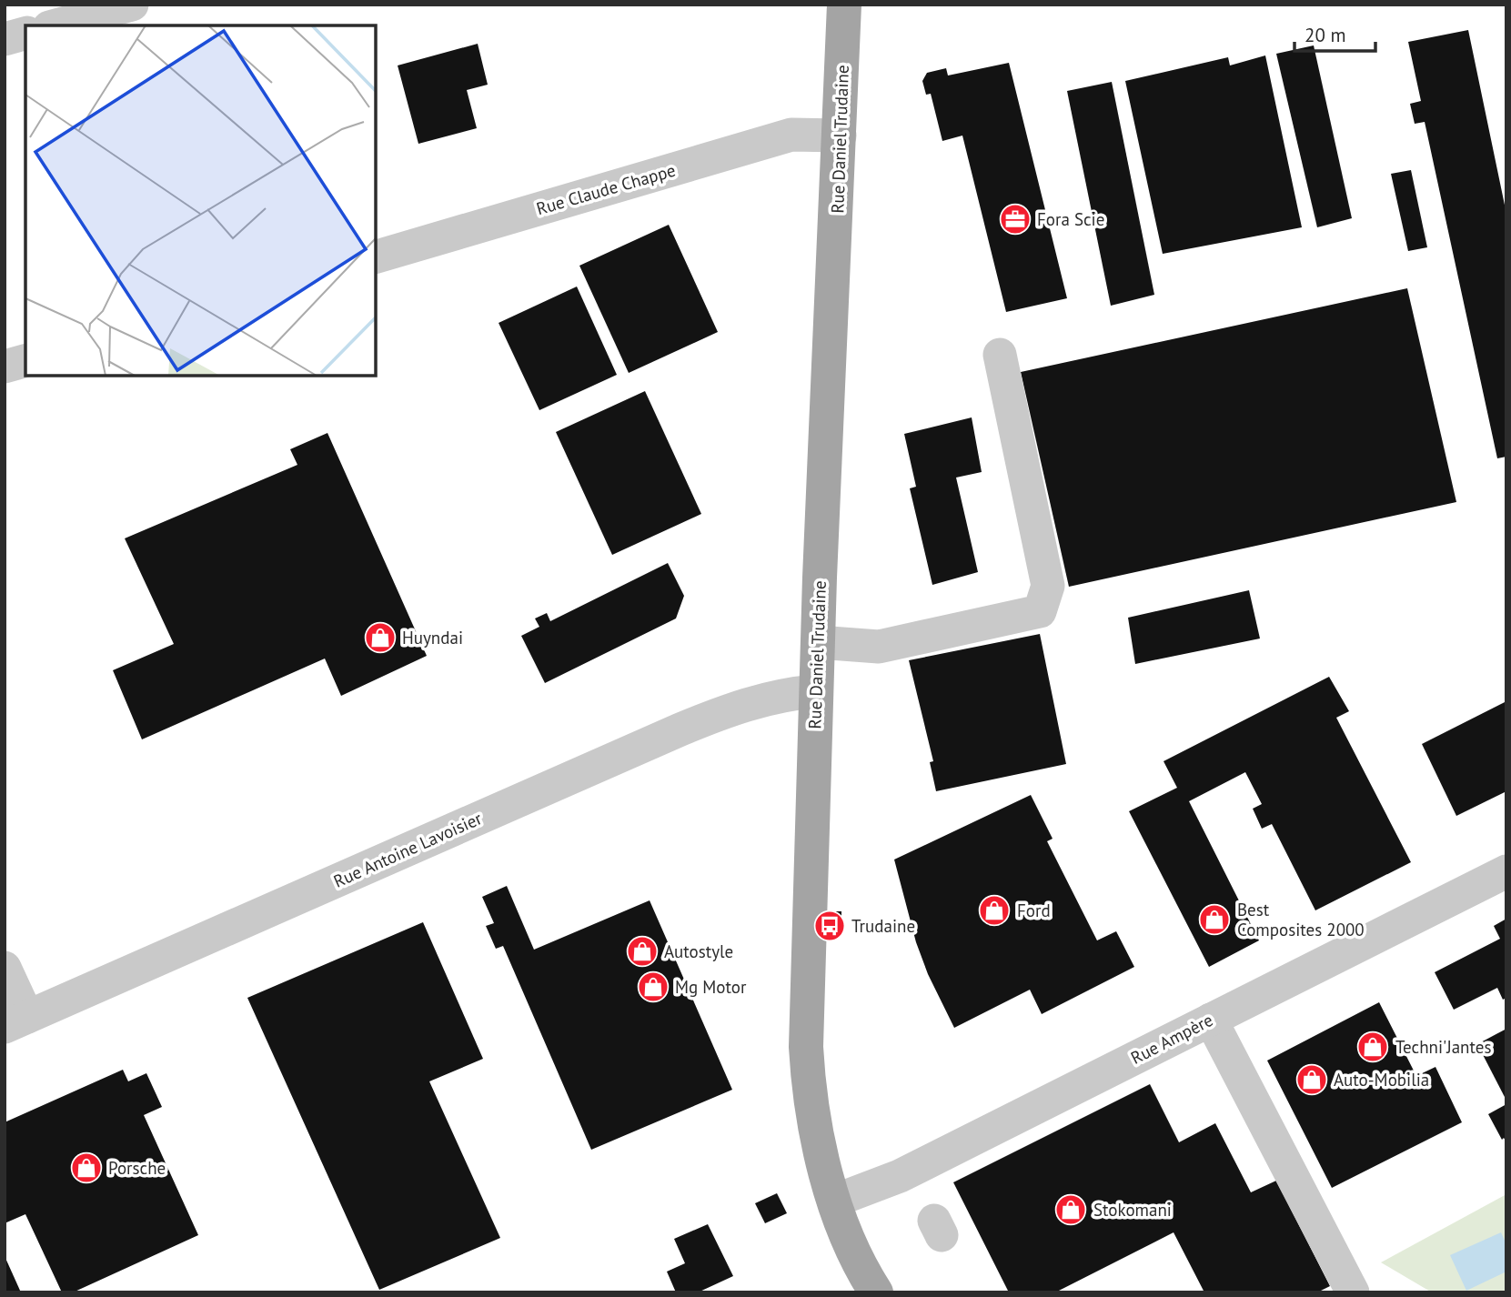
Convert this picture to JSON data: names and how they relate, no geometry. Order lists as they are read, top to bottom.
{
  "streets": {
    "main road": ["Rue Daniel Trudaine"],
    "street": ["Rue Claude Chappe", "Rue Antoine Lavoisier", "Rue Ampère"]
  },
  "crossings": [
    ["Rue Daniel Trudaine", "Rue Claude Chappe"],
    ["Rue Daniel Trudaine", "Rue Antoine Lavoisier"],
    ["Rue Daniel Trudaine", "Rue Ampère"]
  ],
  "places": {
    "office": ["Fora Scie"],
    "shop": [
      "Huyndai",
      "Ford",
      "Best Composites 2000",
      "Autostyle",
      "Mg Motor",
      "Techni'Jantes",
      "Auto-Mobilia",
      "Porsche",
      "Stokomani"
    ],
    "bus stop": ["Trudaine"]
  },
  "scale_bar": "20 m"
}
